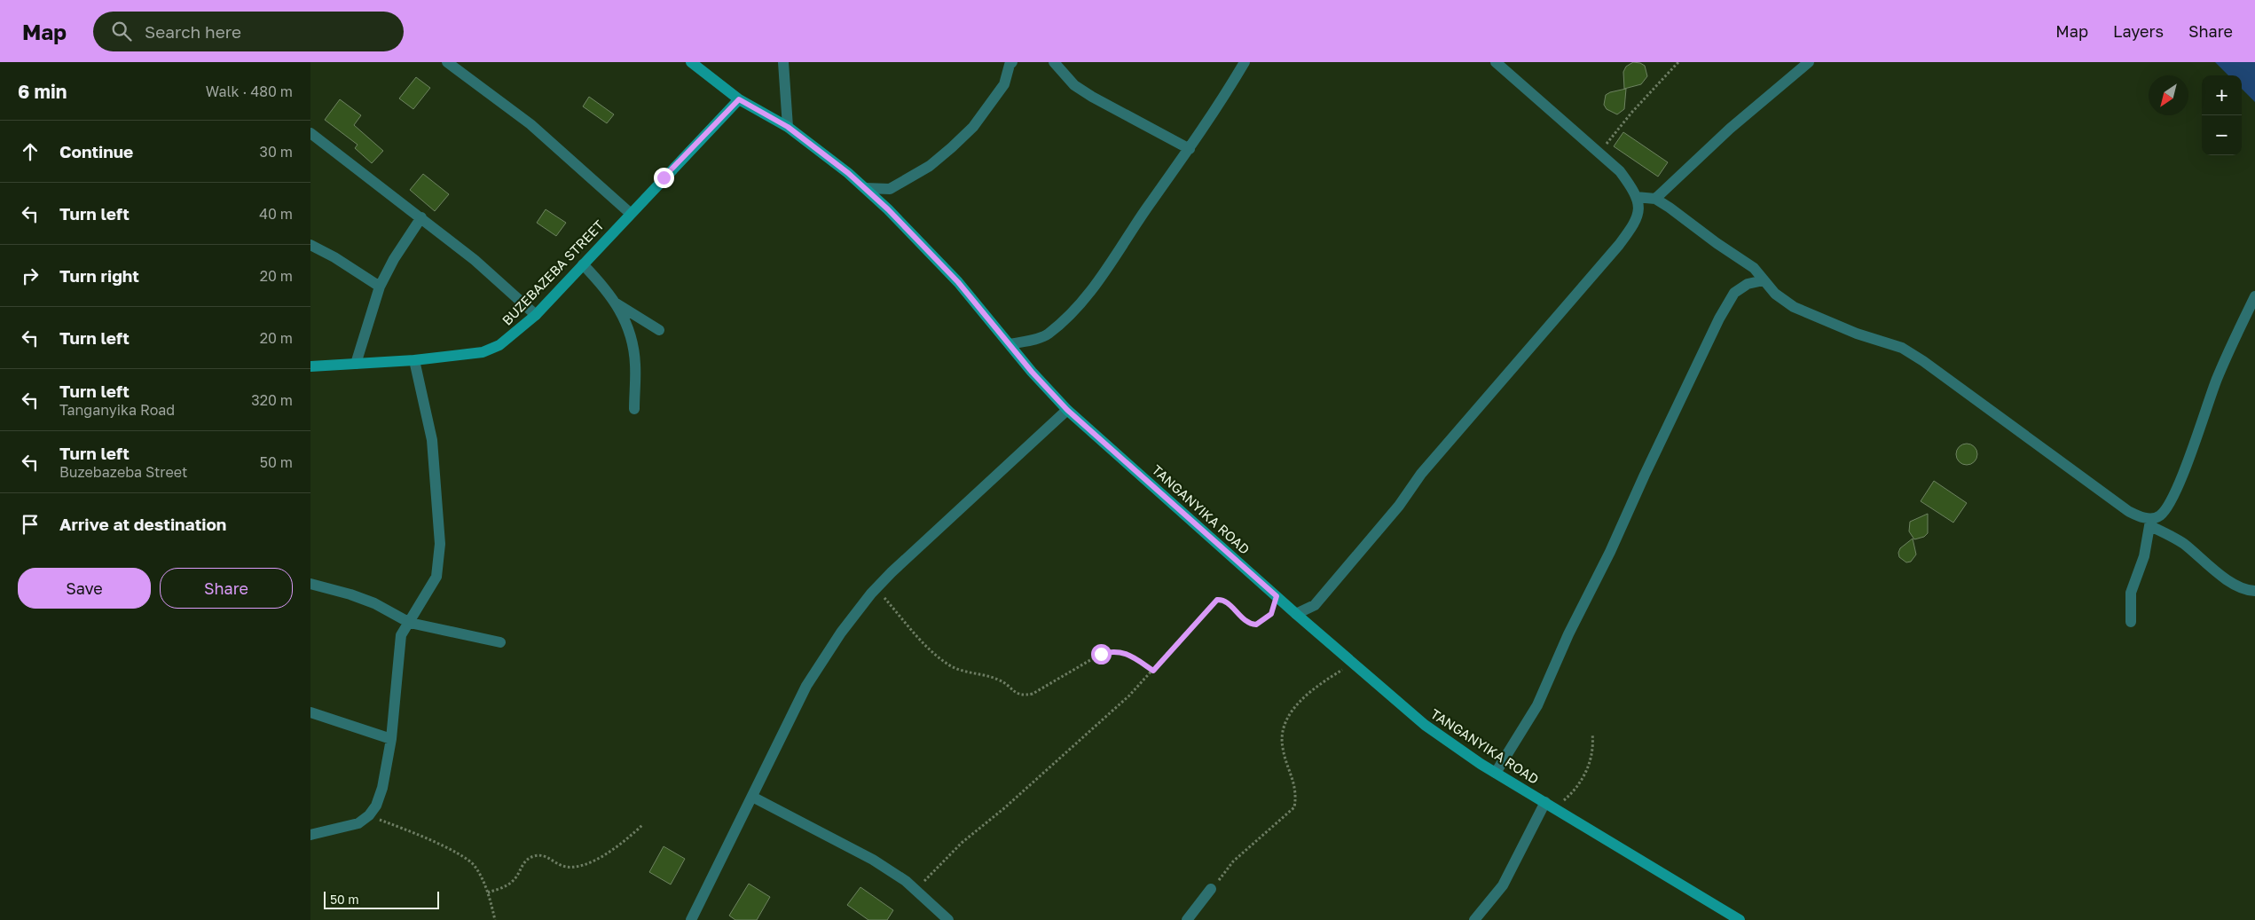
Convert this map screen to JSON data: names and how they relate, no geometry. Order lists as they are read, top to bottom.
{
  "streets": {
    "street": ["BUZEBAZEBA STREET", "TANGANYIKA ROAD"]
  },
  "crossings": [
    ["BUZEBAZEBA STREET", "TANGANYIKA ROAD"]
  ],
  "scale_bar": "50 m",
  "north": "bottom left",
  "page": {
    "header": "Map",
    "search": "Search here",
    "nav": ["Map", "Layers", "Share"],
    "heading": ["6 min", "Walk · 480 m"],
    "map_buttons": ["+", "−"],
    "list": [
      ["Continue", "30 m"],
      ["Turn left", "40 m"],
      ["Turn right", "20 m"],
      ["Turn left", "20 m"],
      ["Turn left", "Tanganyika Road", "320 m"],
      ["Turn left", "Buzebazeba Street", "50 m"],
      "Arrive at destination"
    ],
    "buttons": ["Save", "Share"],
    "scale": "50 m"
  }
}
